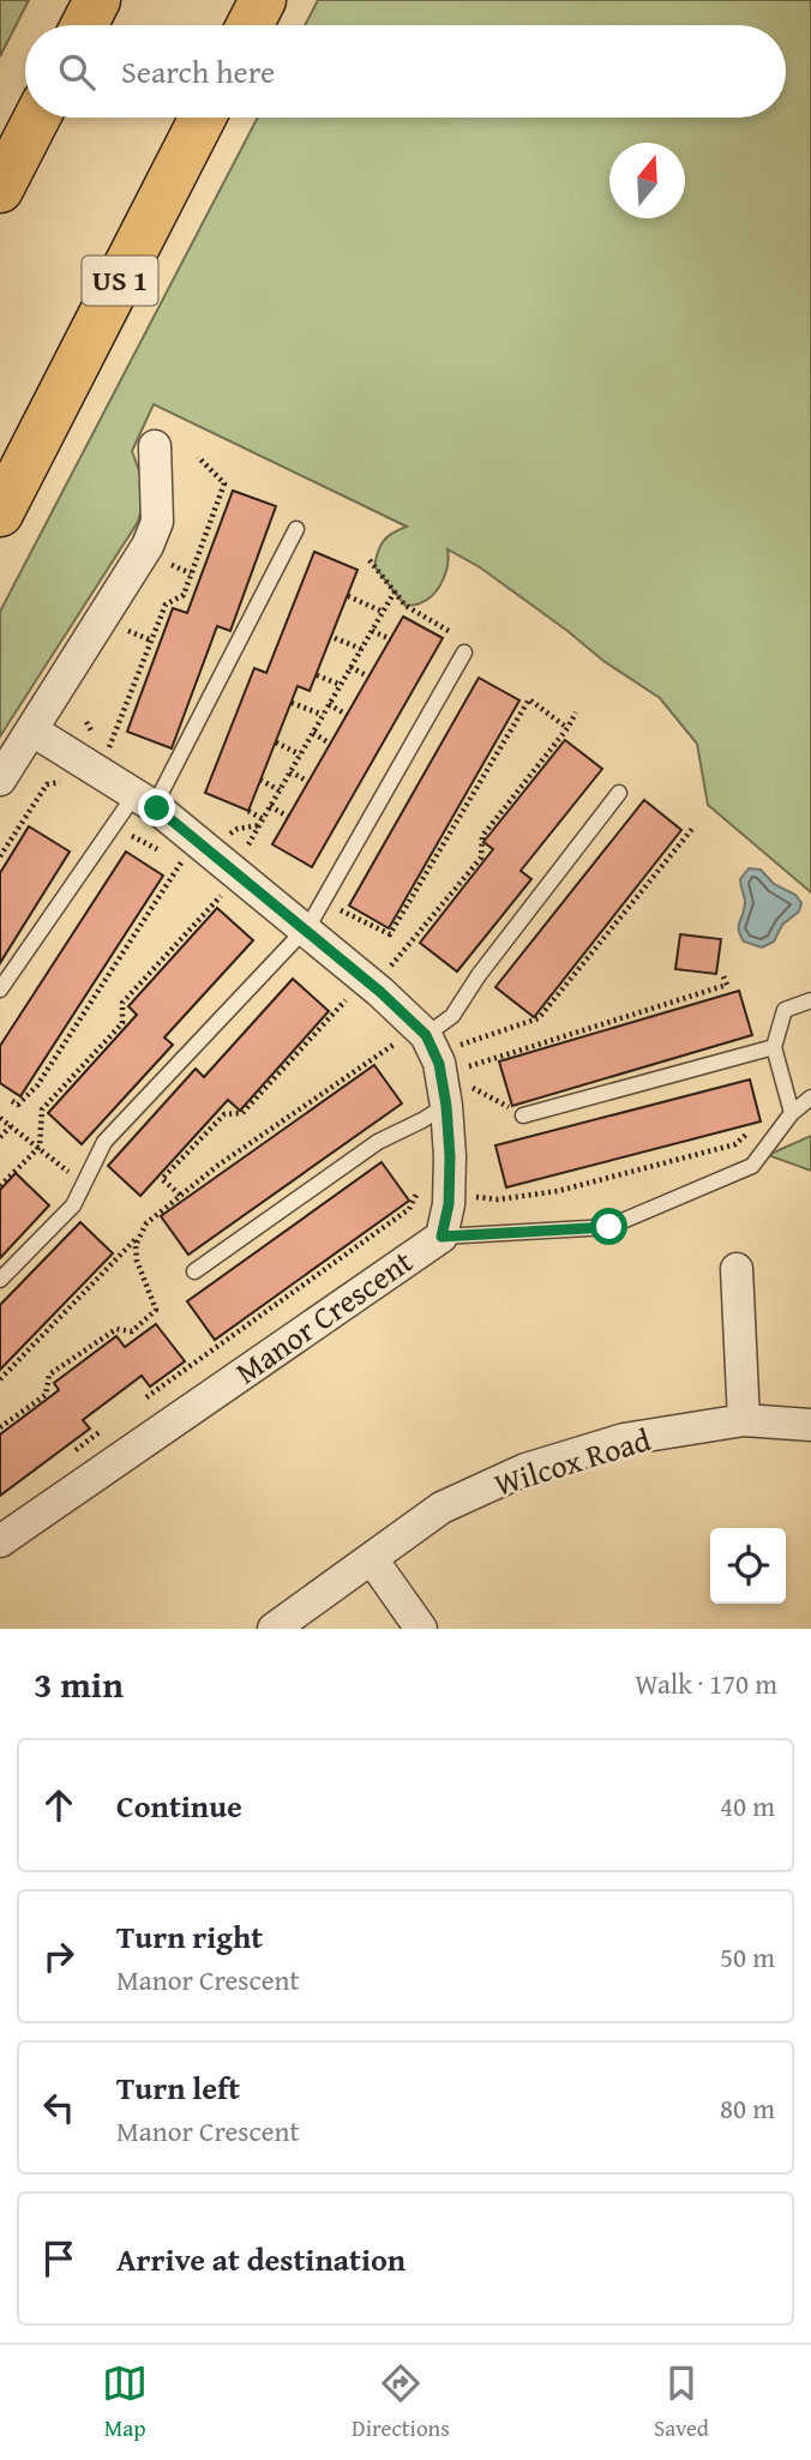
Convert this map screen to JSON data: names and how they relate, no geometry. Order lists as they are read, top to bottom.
{
  "streets": {
    "highway": ["US 1"],
    "street": ["Manor Crescent", "Wilcox Road"]
  },
  "north": "top",
  "page": {
    "search": "Search here",
    "heading": ["3 min", "Walk · 170 m"],
    "list": [
      ["Continue", "40 m"],
      ["Turn right", "Manor Crescent", "50 m"],
      ["Turn left", "Manor Crescent", "80 m"],
      "Arrive at destination"
    ],
    "nav": ["Map", "Directions", "Saved"]
  }
}
